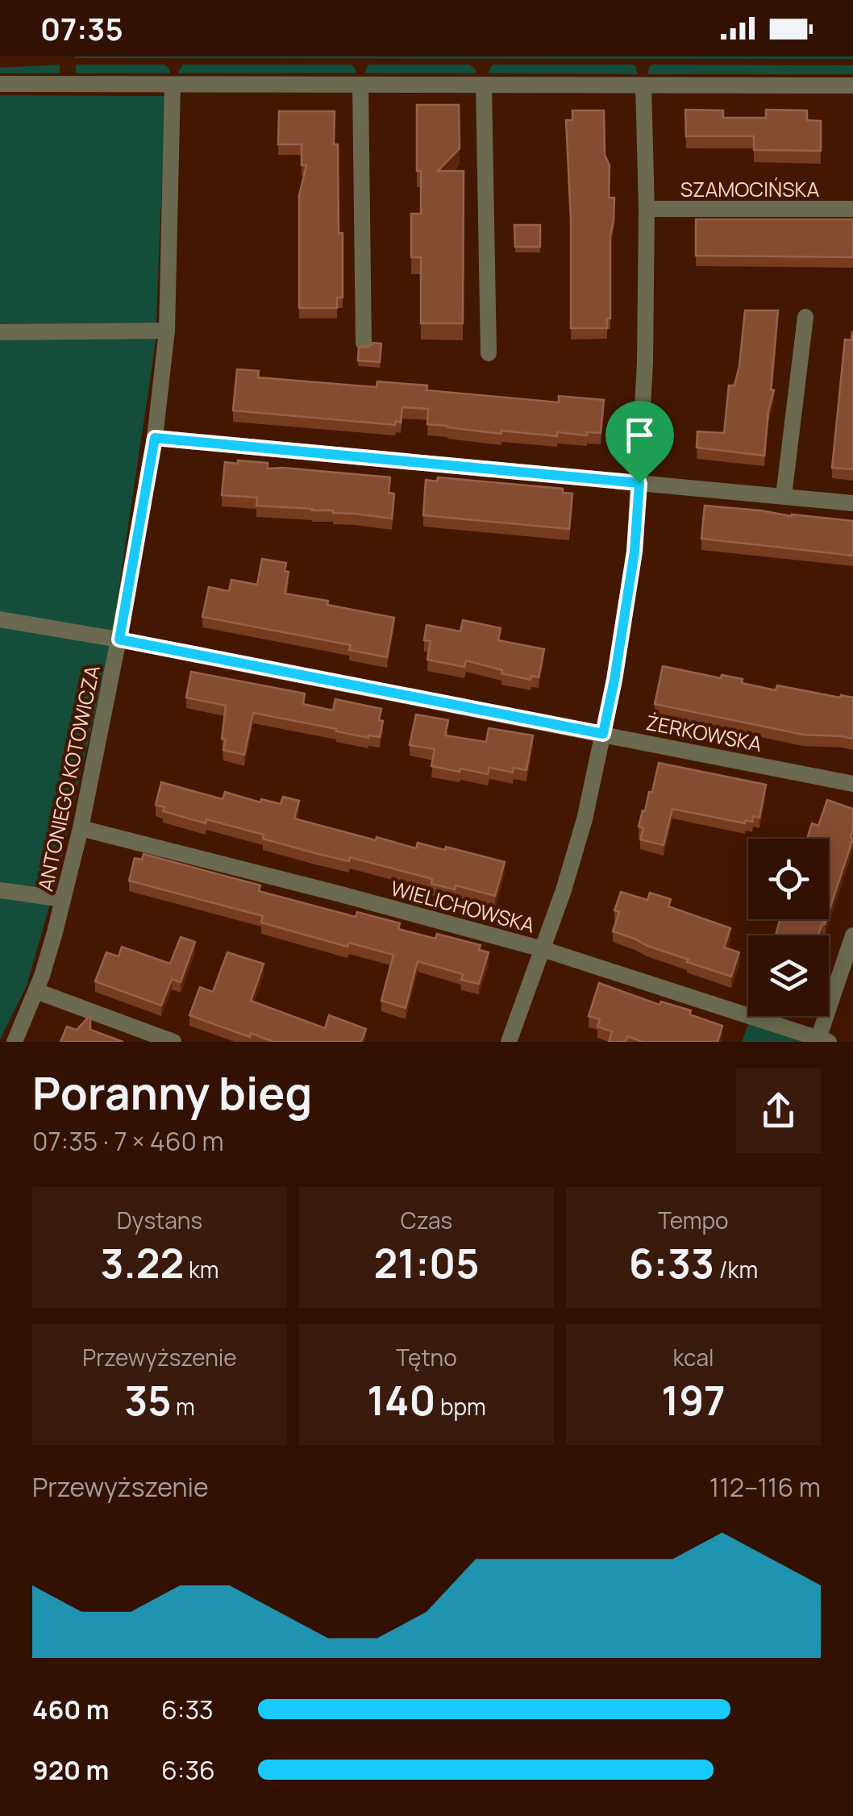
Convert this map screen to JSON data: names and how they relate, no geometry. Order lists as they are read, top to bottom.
{
  "streets": {
    "street": [
      "SZAMOCIŃSKA",
      "ŻERKOWSKA",
      "ANTONIEGO KOTOWICZA",
      "WIELICHOWSKA"
    ]
  },
  "crossings": [
    ["ŻERKOWSKA", "ANTONIEGO KOTOWICZA"],
    ["ANTONIEGO KOTOWICZA", "WIELICHOWSKA"]
  ],
  "page": {
    "status": "07:35",
    "heading": ["Poranny bieg", "07:35 · 7 × 460 m"],
    "stats": [
      ["Dystans", "3.22 km"],
      ["Czas", "21:05"],
      ["Tempo", "6:33 /km"],
      ["Przewyższenie", "35 m"],
      ["Tętno", "140 bpm"],
      ["kcal", "197"]
    ],
    "chart": ["Przewyższenie", "112–116 m"],
    "list": [
      {
        "name": "460 m",
        "note": "6:33"
      },
      {
        "name": "920 m",
        "note": "6:36"
      }
    ]
  }
}
